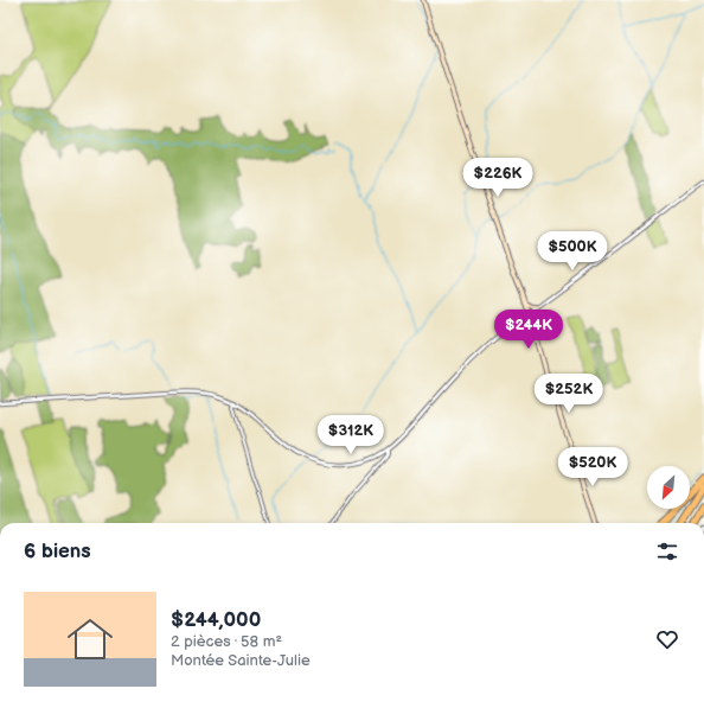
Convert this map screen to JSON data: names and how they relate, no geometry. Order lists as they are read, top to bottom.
{
  "north": "bottom left",
  "page": {
    "price": [
      "$226K",
      "$500K",
      "$244K",
      "$252K",
      "$312K",
      "$520K"
    ],
    "heading": "6 biens",
    "list": [
      {
        "name": "$244,000",
        "note": "2 pièces · 58 m² · Montée Sainte-Julie"
      }
    ]
  }
}
